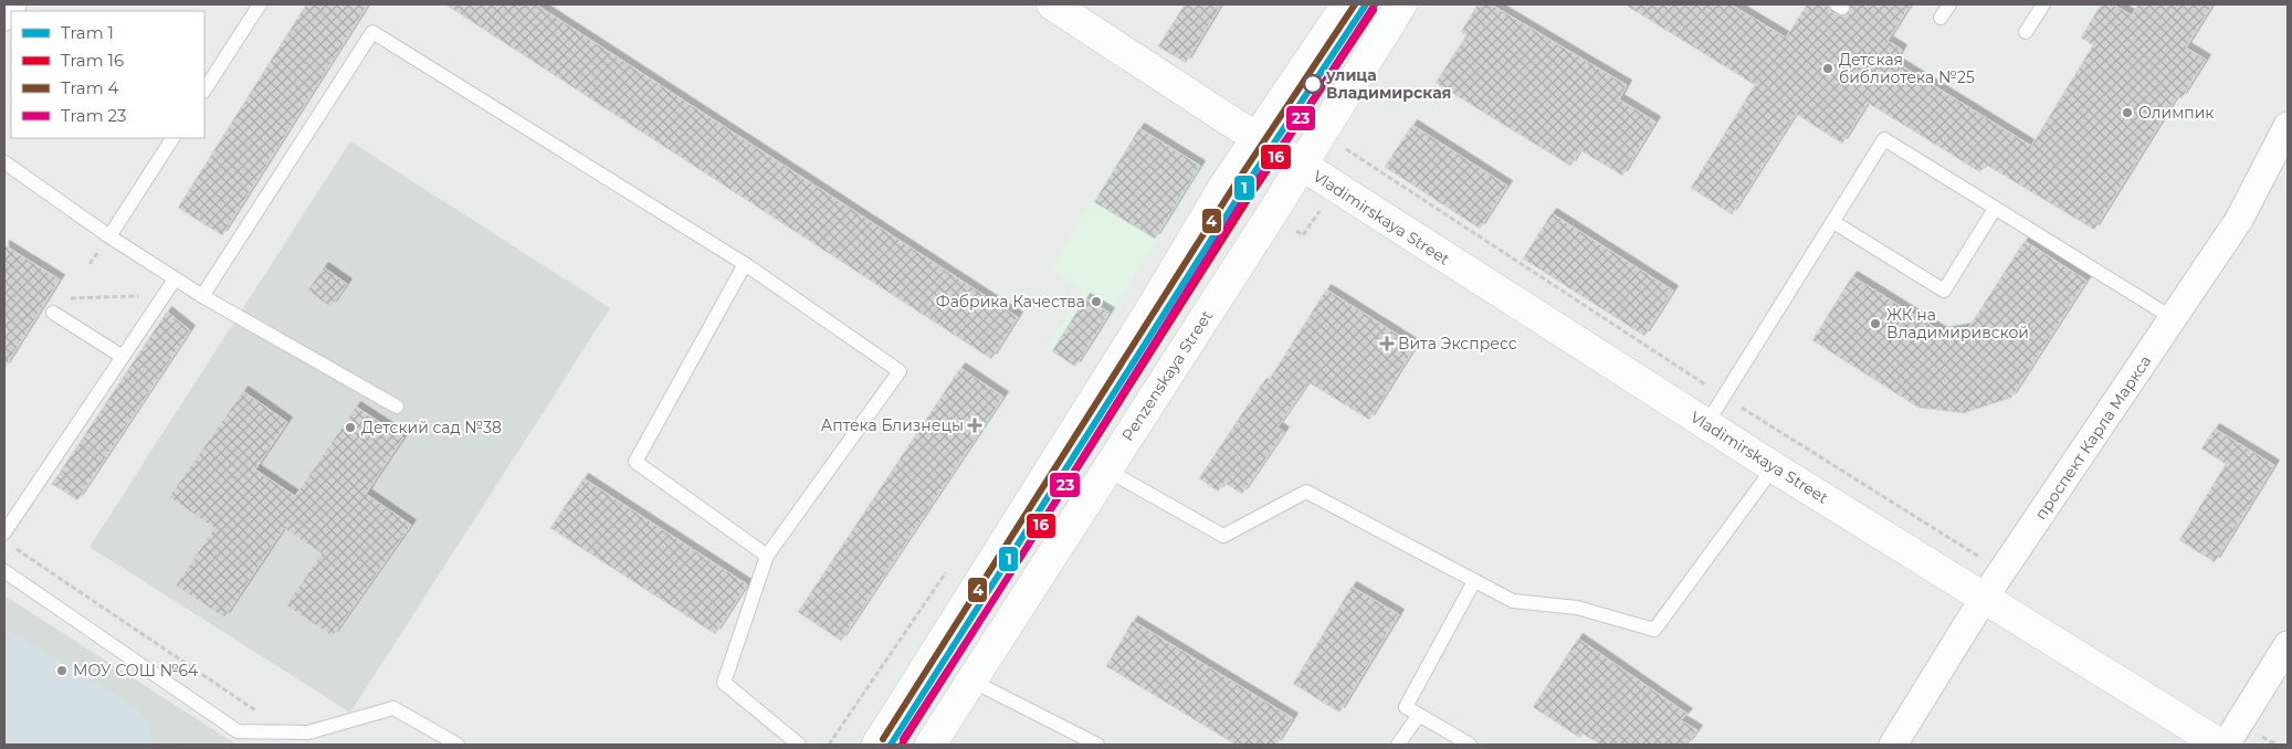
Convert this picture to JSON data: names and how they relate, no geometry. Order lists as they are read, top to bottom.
{
  "streets": {
    "main road": ["Vladimirskaya Street", "Penzenskaya Street"],
    "street": ["проспект Карла Маркса"]
  },
  "crossings": [
    ["Vladimirskaya Street", "Penzenskaya Street"],
    ["Vladimirskaya Street", "проспект Карла Маркса"]
  ],
  "places": {
    "other": [
      "Детская библиотека №25",
      "улица Владимирская",
      "Олимпик",
      "Фабрика Качества",
      "ЖК на Владимиривской",
      "Детский сад №38",
      "МОУ СОШ №64"
    ],
    "health": ["Вита Экспресс", "Аптека Близнецы"]
  },
  "lines": [
    "tram line 1",
    "tram line 4",
    "tram line 23",
    "tram line 16"
  ],
  "legend": [
    "Tram 1",
    "Tram 16",
    "Tram 4",
    "Tram 23"
  ]
}
